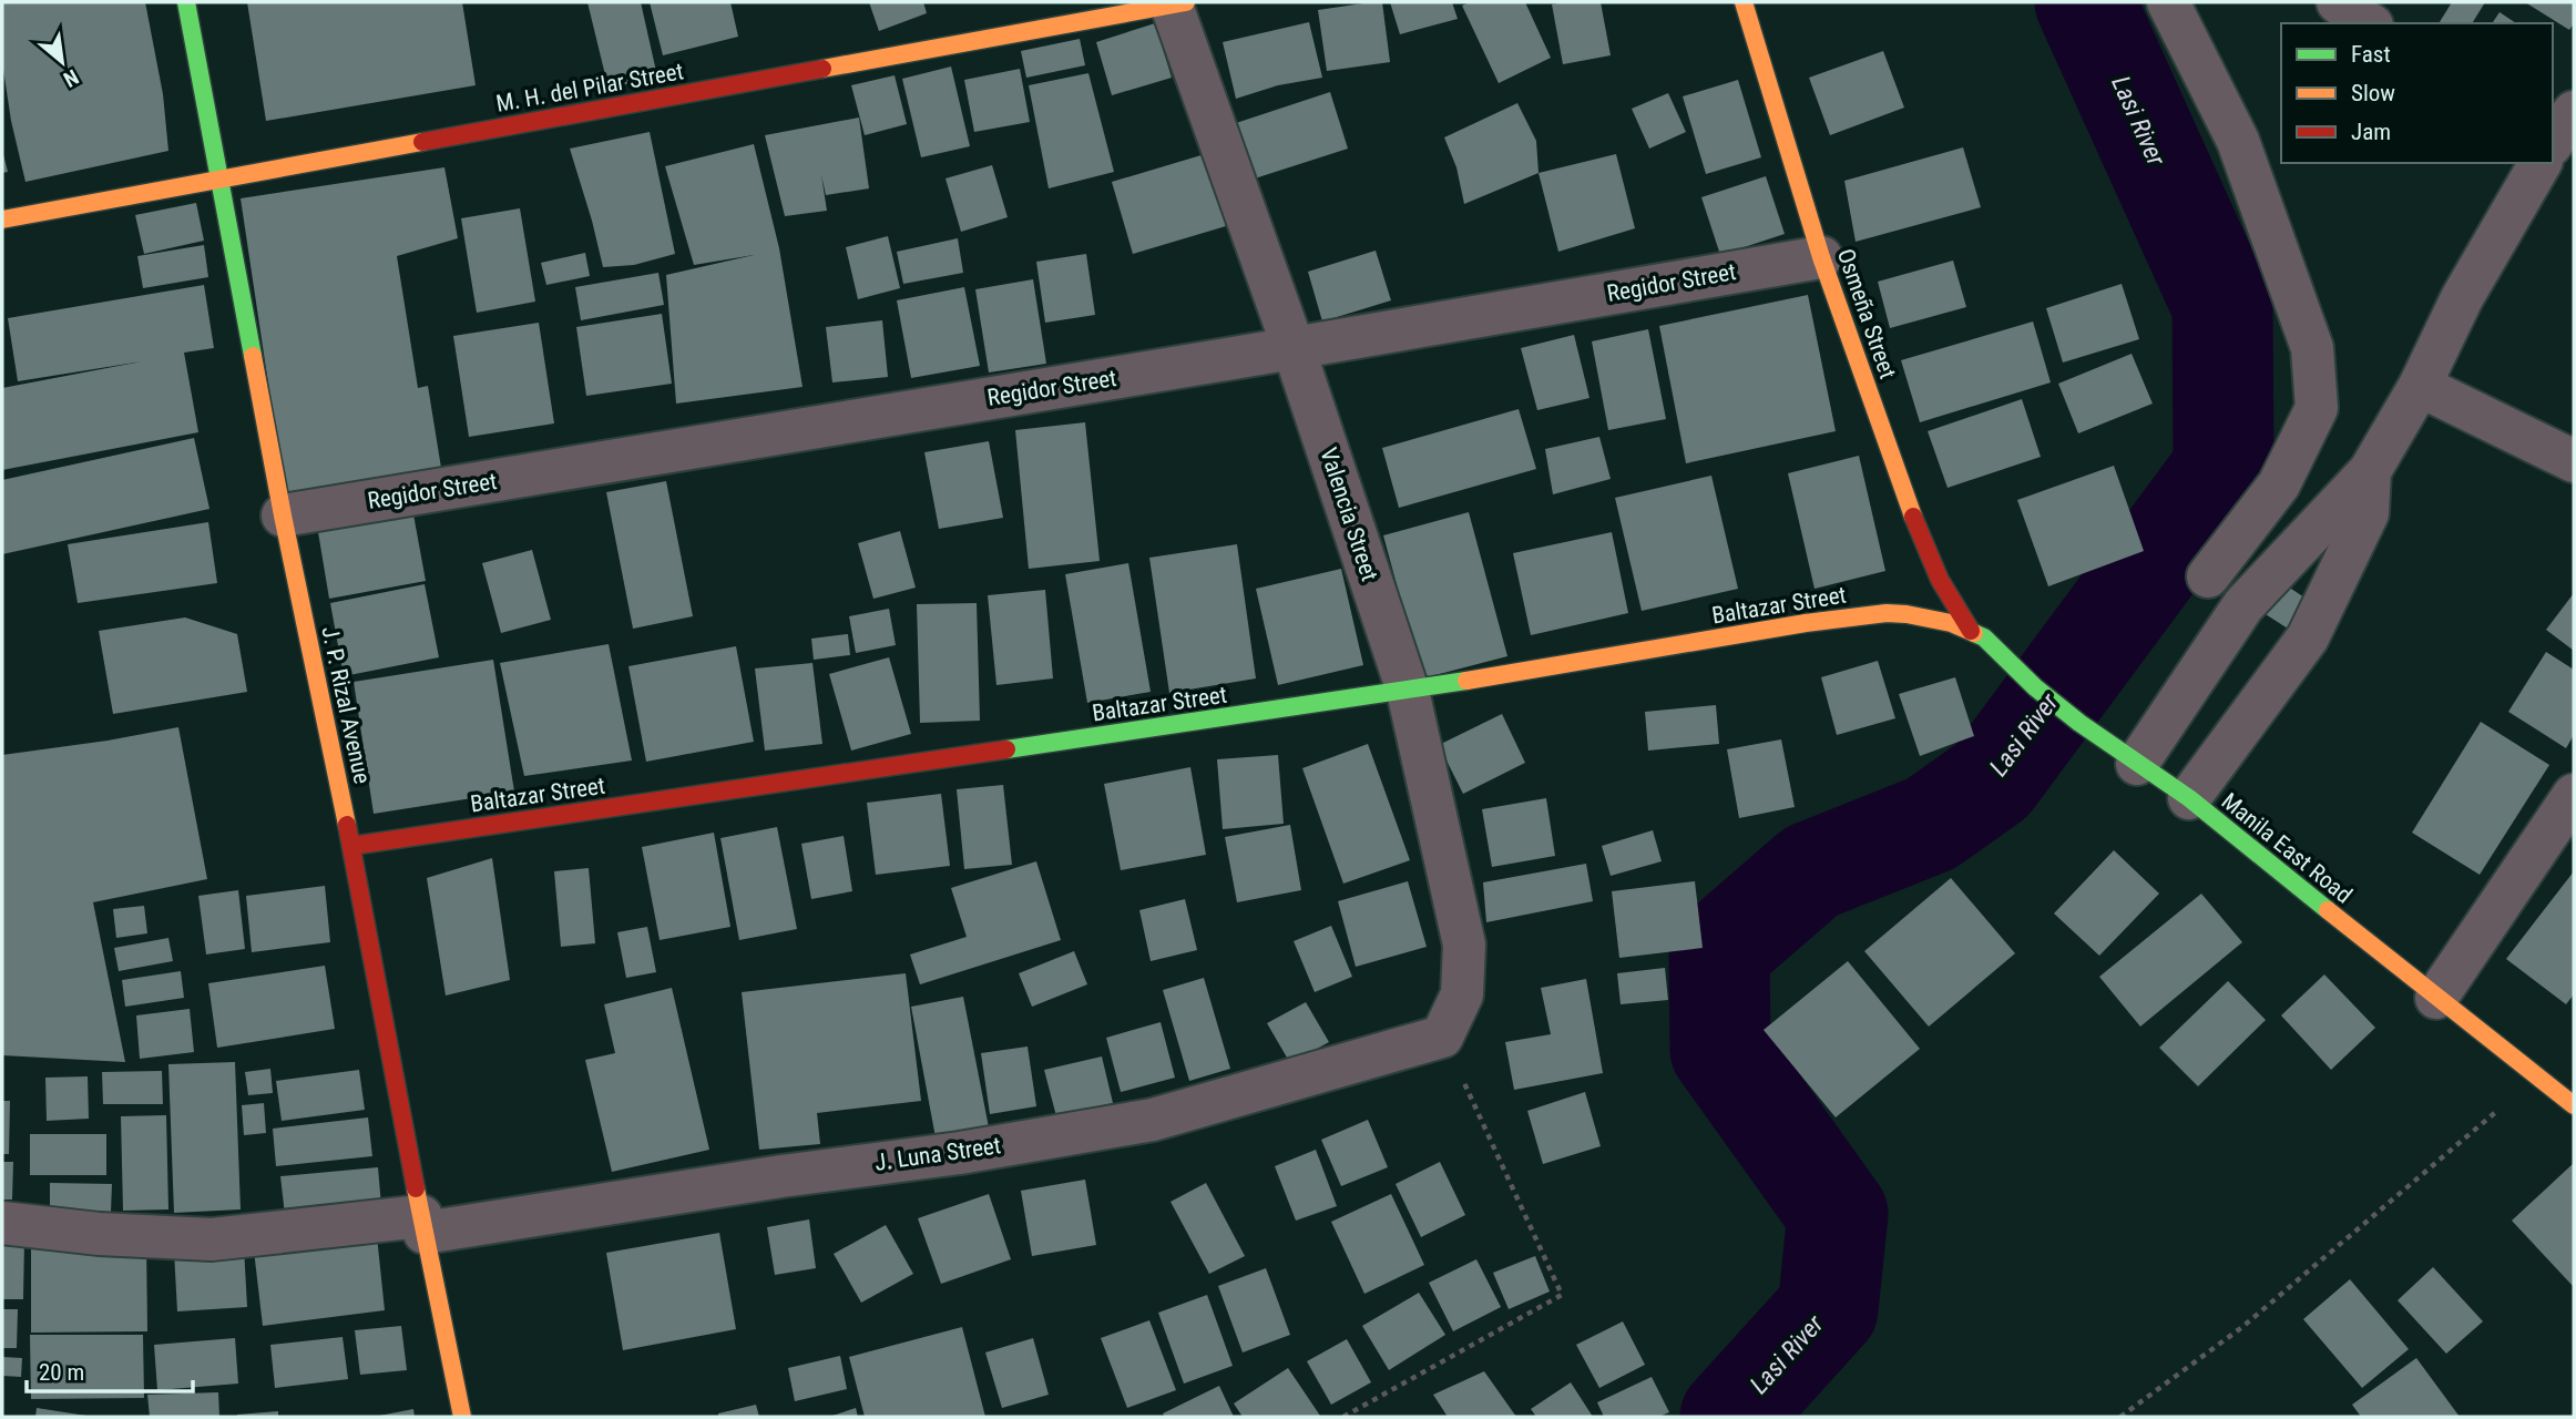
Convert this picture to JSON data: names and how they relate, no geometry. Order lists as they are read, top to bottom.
{
  "streets": {
    "main road": [
      "M. H. del Pilar Street",
      "Osmeña Street",
      "Baltazar Street",
      "J. P. Rizal Avenue",
      "Manila East Road"
    ],
    "street": ["Regidor Street", "Valencia Street", "J. Luna Street"]
  },
  "crossings": [
    ["M. H. del Pilar Street", "Valencia Street"],
    ["M. H. del Pilar Street", "J. P. Rizal Avenue"],
    ["Regidor Street", "Osmeña Street"],
    ["Regidor Street", "Valencia Street"],
    ["Regidor Street", "J. P. Rizal Avenue"],
    ["Osmeña Street", "Baltazar Street"],
    ["Osmeña Street", "Manila East Road"],
    ["Valencia Street", "Baltazar Street"],
    ["Valencia Street", "J. Luna Street"],
    ["Baltazar Street", "J. P. Rizal Avenue"],
    ["Baltazar Street", "Manila East Road"],
    ["J. P. Rizal Avenue", "J. Luna Street"]
  ],
  "water": ["Lasi River"],
  "legend": ["Fast", "Slow", "Jam"],
  "scale_bar": "20 m",
  "north": "bottom right"
}
